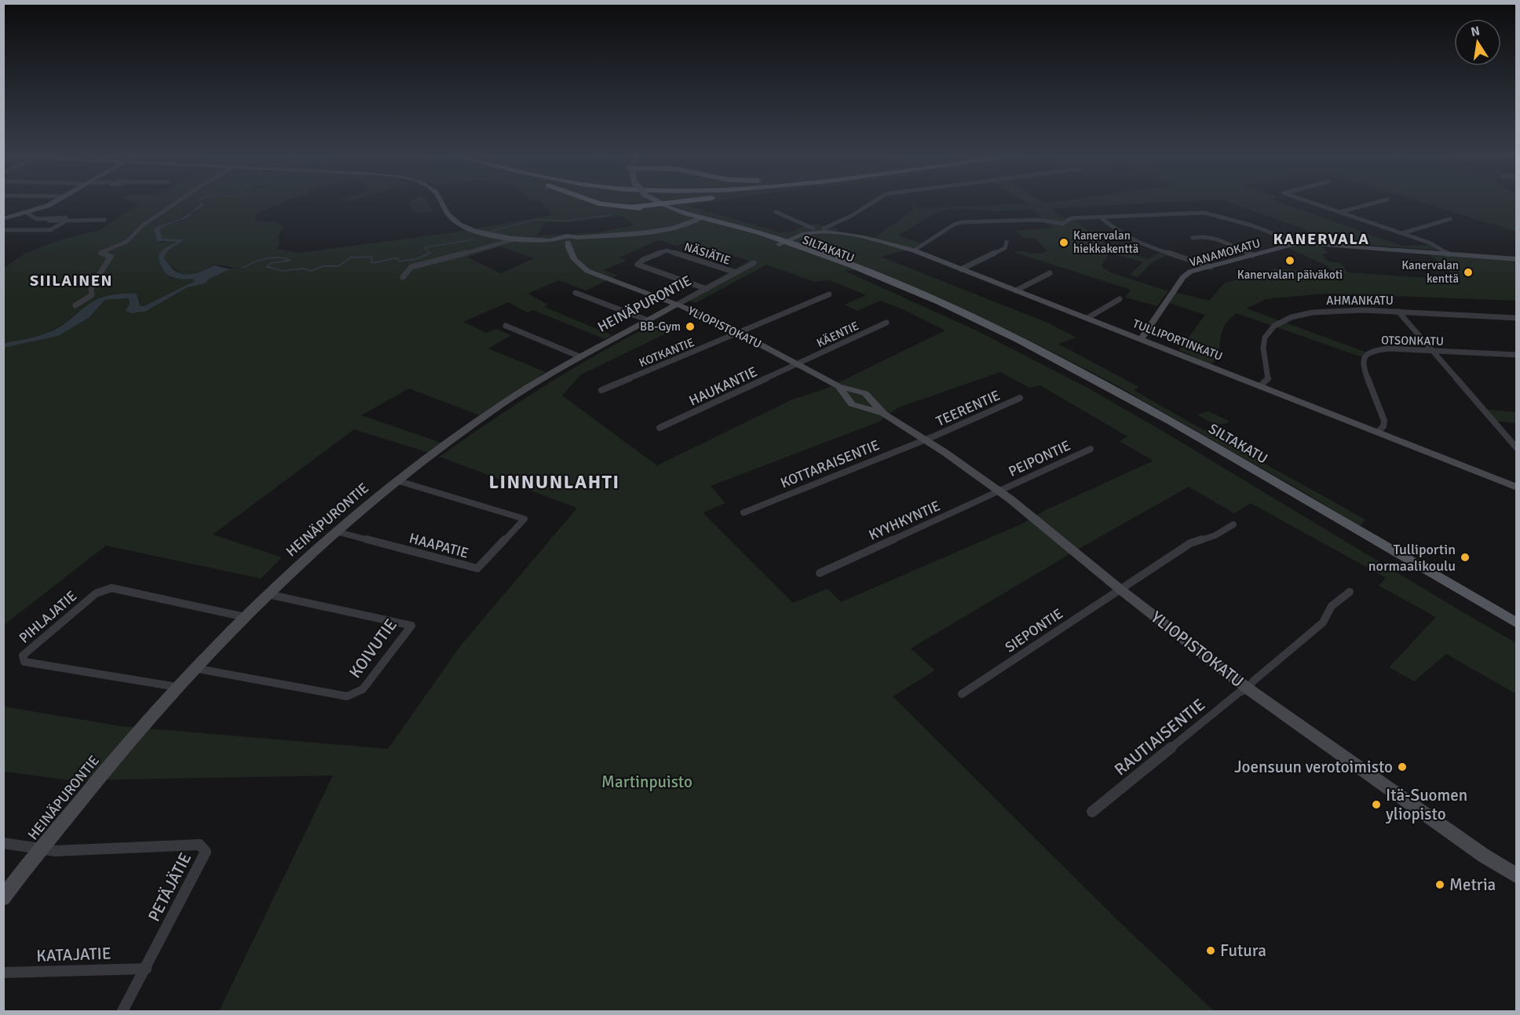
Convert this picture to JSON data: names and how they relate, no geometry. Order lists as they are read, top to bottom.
{
  "streets": {
    "main road": ["SILTAKATU"],
    "street": [
      "VANAMOKATU",
      "NÄSIÄTIE",
      "AHMANKATU",
      "HEINÄPURONTIE",
      "YLIOPISTOKATU",
      "KÄENTIE",
      "TULLIPORTINKATU",
      "OTSONKATU",
      "KOTKANTIE",
      "HAUKANTIE",
      "TEERENTIE",
      "PEIPONTIE",
      "KOTTARAISENTIE",
      "KYYHKYNTIE",
      "HAAPATIE",
      "PIHLAJATIE",
      "SIEPONTIE",
      "KOIVUTIE",
      "RAUTIAISENTIE",
      "PETÄJÄTIE",
      "KATAJATIE"
    ]
  },
  "crossings": [
    ["SILTAKATU", "TULLIPORTINKATU"],
    ["VANAMOKATU", "TULLIPORTINKATU"],
    ["NÄSIÄTIE", "HEINÄPURONTIE"],
    ["AHMANKATU", "TULLIPORTINKATU"],
    ["HEINÄPURONTIE", "YLIOPISTOKATU"],
    ["HEINÄPURONTIE", "HAAPATIE"],
    ["HEINÄPURONTIE", "PIHLAJATIE"],
    ["HEINÄPURONTIE", "KOIVUTIE"],
    ["HEINÄPURONTIE", "PETÄJÄTIE"],
    ["YLIOPISTOKATU", "KÄENTIE"],
    ["YLIOPISTOKATU", "KOTKANTIE"],
    ["YLIOPISTOKATU", "HAUKANTIE"],
    ["YLIOPISTOKATU", "TEERENTIE"],
    ["YLIOPISTOKATU", "PEIPONTIE"],
    ["YLIOPISTOKATU", "KOTTARAISENTIE"],
    ["YLIOPISTOKATU", "KYYHKYNTIE"],
    ["YLIOPISTOKATU", "SIEPONTIE"],
    ["YLIOPISTOKATU", "RAUTIAISENTIE"],
    ["KÄENTIE", "HAUKANTIE"],
    ["TULLIPORTINKATU", "OTSONKATU"],
    ["TEERENTIE", "KOTTARAISENTIE"],
    ["PEIPONTIE", "KYYHKYNTIE"],
    ["PETÄJÄTIE", "KATAJATIE"]
  ],
  "districts": ["KANERVALA", "SIILAINEN", "LINNUNLAHTI"],
  "parks": ["Martinpuisto"],
  "places": [
    "Kanervalan hiekkakenttä",
    "Kanervalan päiväkoti",
    "Kanervalan kenttä",
    "BB-Gym",
    "Tulliportin normaalikoulu",
    "Joensuun verotoimisto",
    "Itä-Suomen yliopisto",
    "Metria",
    "Futura"
  ],
  "north": "top"
}
